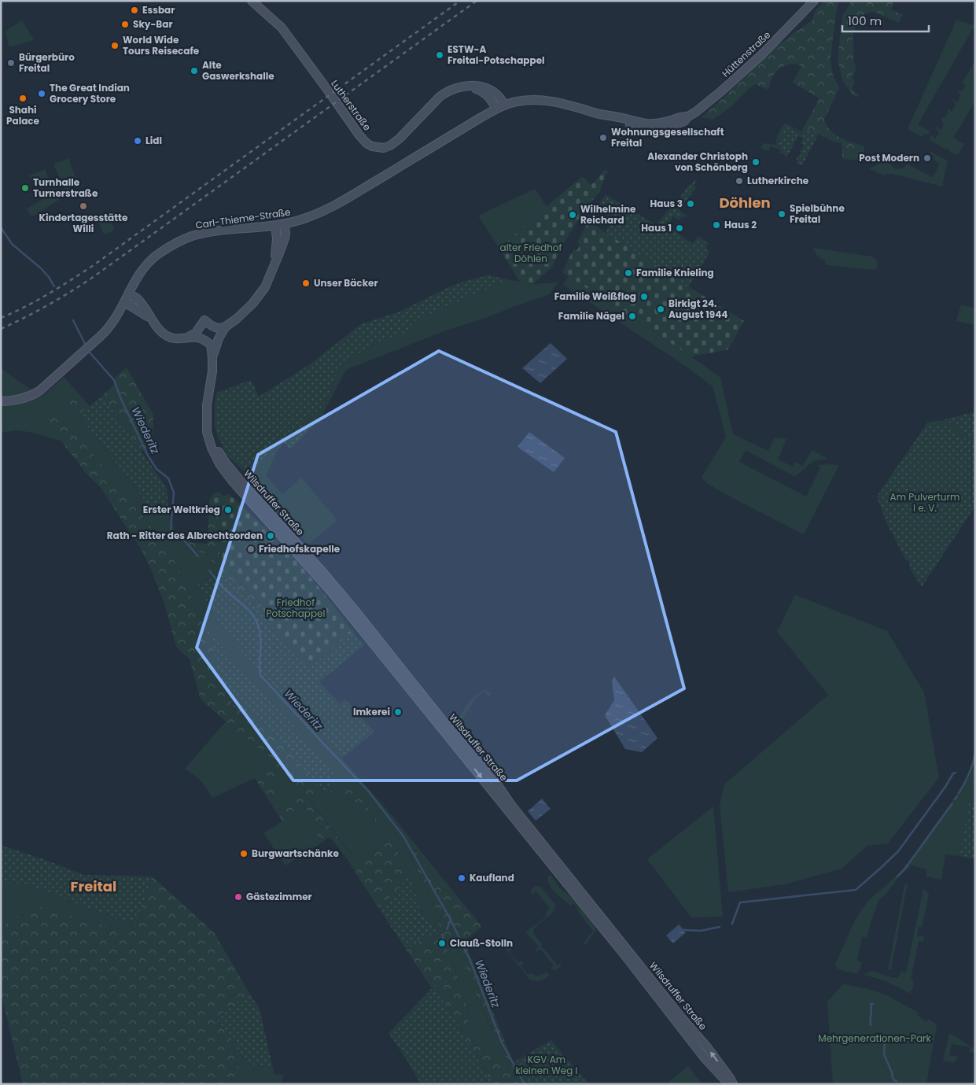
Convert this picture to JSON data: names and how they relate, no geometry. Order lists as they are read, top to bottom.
{
  "streets": {
    "main road": [
      "Hüttenstraße",
      "Lutherstraße",
      "Carl-Thieme-Straße",
      "Wilsdruffer Straße"
    ]
  },
  "crossings": [
    ["Hüttenstraße", "Lutherstraße"],
    ["Hüttenstraße", "Carl-Thieme-Straße"],
    ["Lutherstraße", "Carl-Thieme-Straße"],
    ["Carl-Thieme-Straße", "Wilsdruffer Straße"]
  ],
  "districts": ["Döhlen", "Freital"],
  "water": ["Wiederitz"],
  "parks": [
    "alter Friedhof Döhlen",
    "Am Pulverturm I e. V.",
    "Friedhof Potschappel",
    "Mehrgenerationen-Park",
    "KGV Am kleinen Weg I"
  ],
  "places": [
    "Essbar",
    "Sky-Bar",
    "World Wide Tours Reisecafe",
    "ESTW-A Freital-Potschappel",
    "Bürgerbüro Freital",
    "Alte Gaswerkshalle",
    "The Great Indian Grocery Store",
    "Shahi Palace",
    "Wohnungsgesellschaft Freital",
    "Lidl",
    "Post Modern",
    "Alexander Christoph von Schönberg",
    "Lutherkirche",
    "Turnhalle Turnerstraße",
    "Haus 3",
    "Kindertagesstätte Willi",
    "Spielbühne Freital",
    "Wilhelmine Reichard",
    "Haus 2",
    "Haus 1",
    "Familie Knieling",
    "Unser Bäcker",
    "Familie Weißflog",
    "Birkigt 24. August 1944",
    "Familie Nägel",
    "Erster Weltkrieg",
    "Rath - Ritter des Albrechtsorden",
    "Friedhofskapelle",
    "Imkerei",
    "Burgwartschänke",
    "Kaufland",
    "Gästezimmer",
    "Clauß-Stolln"
  ],
  "scale_bar": "100 m"
}
